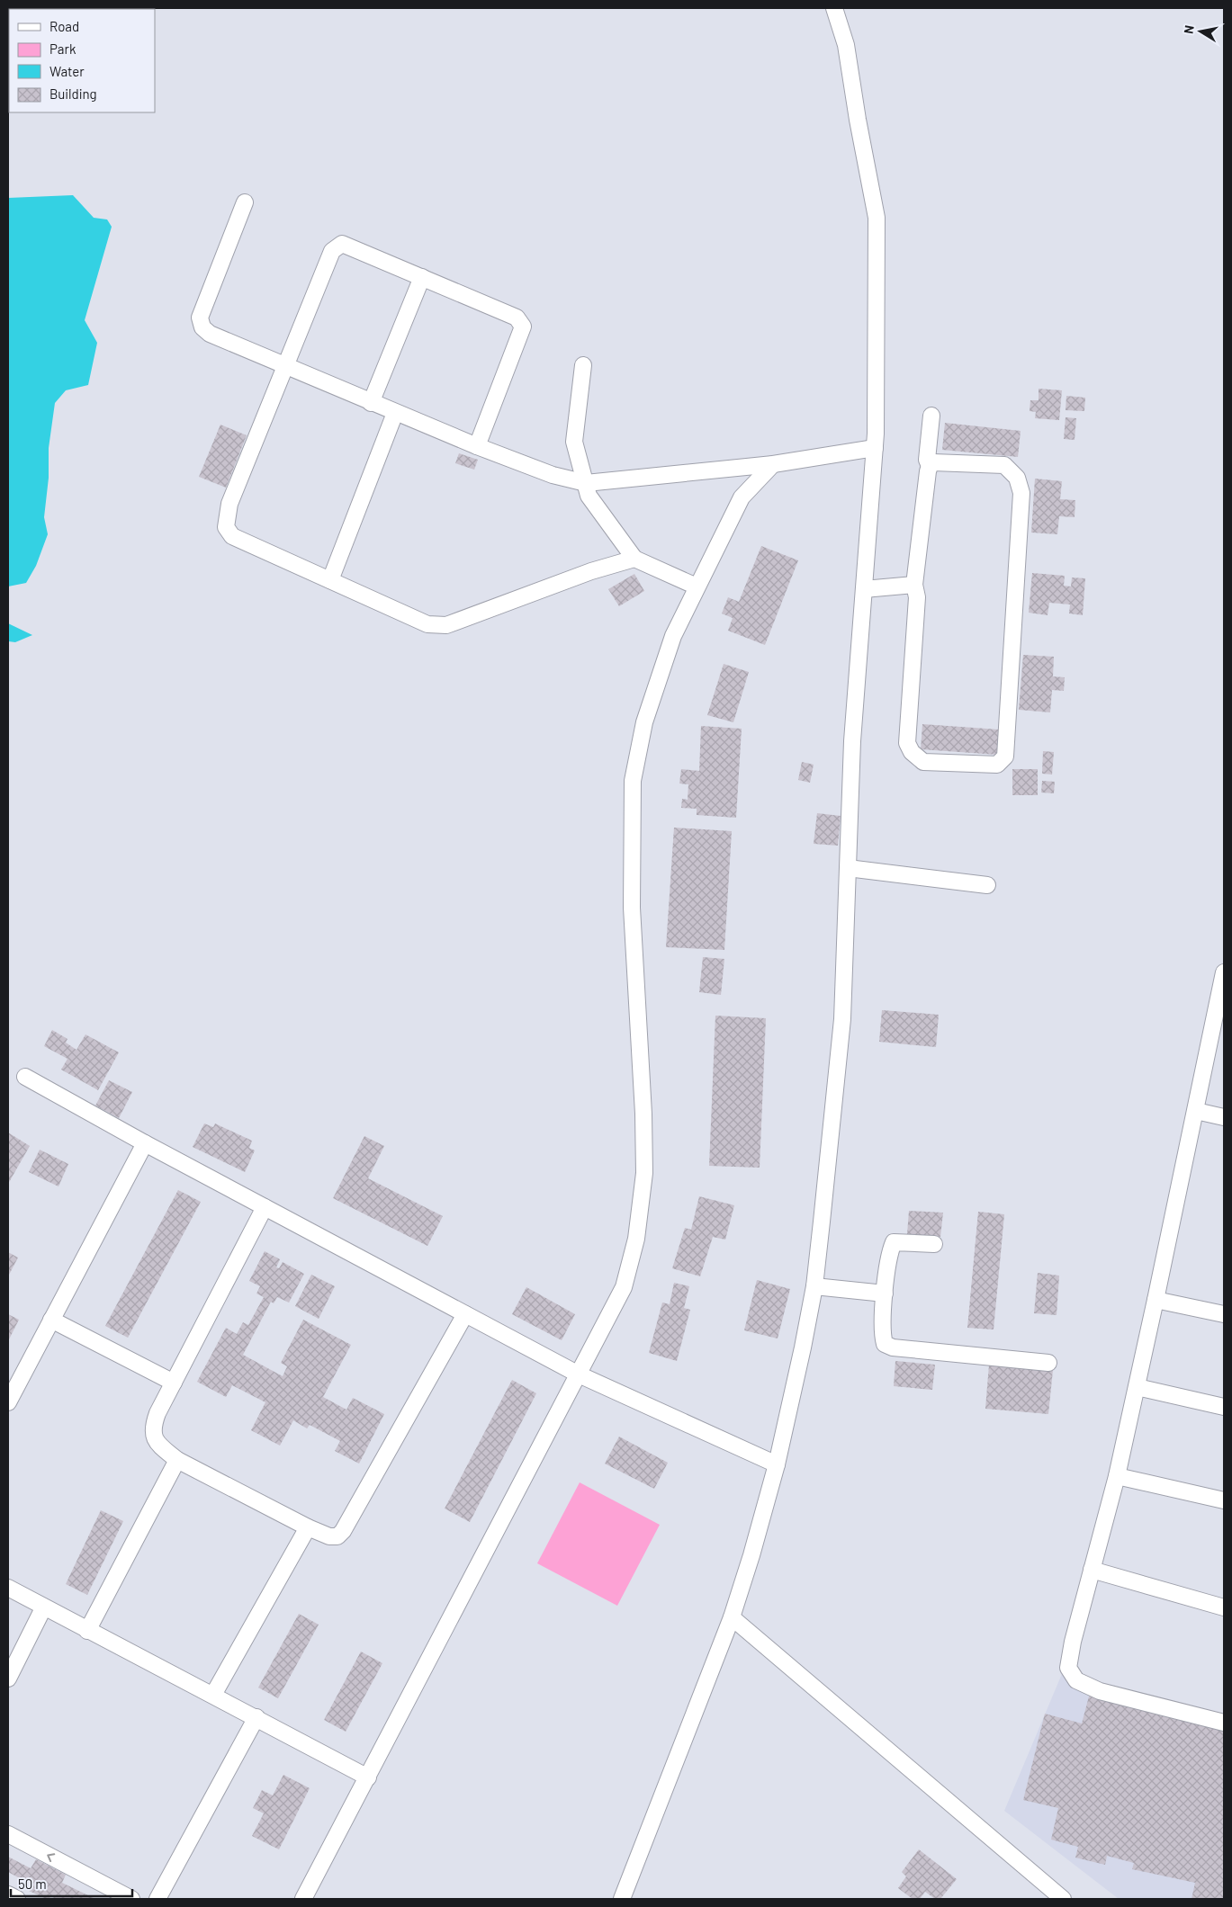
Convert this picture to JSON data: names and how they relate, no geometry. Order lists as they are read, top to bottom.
{
  "legend": [
    "Road",
    "Park",
    "Water",
    "Building"
  ],
  "scale_bar": "50 m",
  "north": "left"
}
